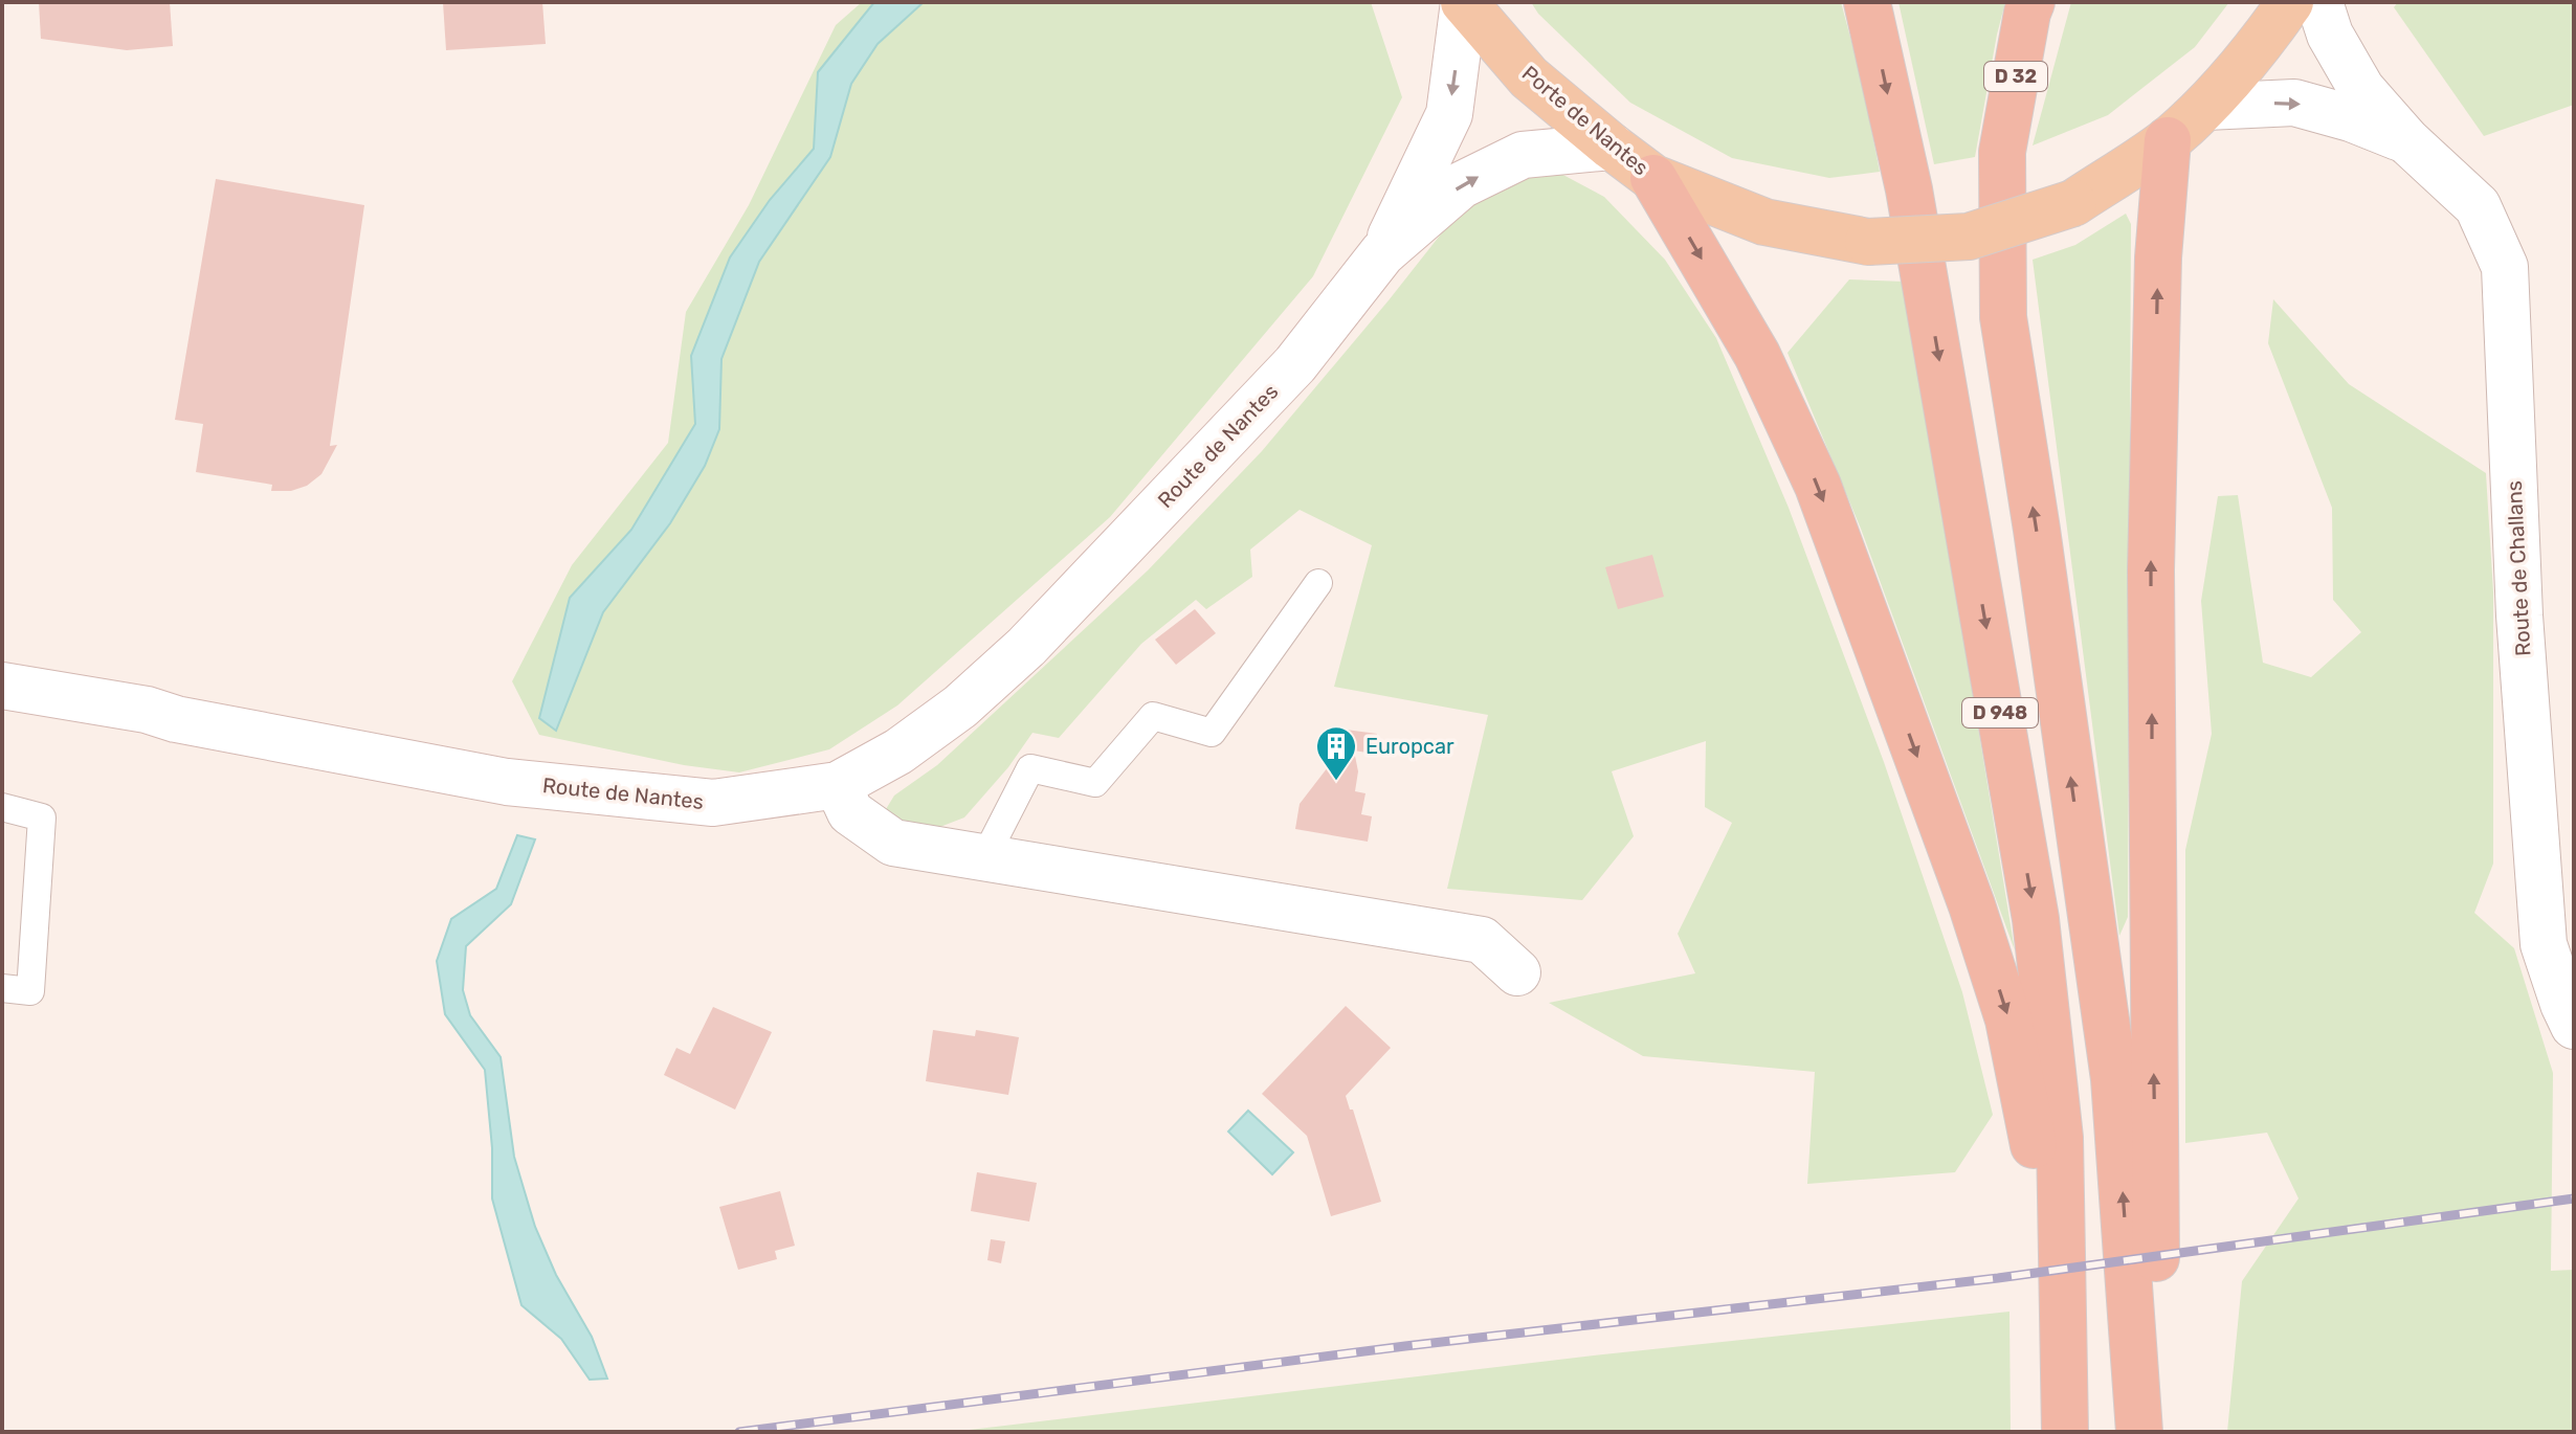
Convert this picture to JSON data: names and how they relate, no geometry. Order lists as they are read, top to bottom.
{
  "streets": {
    "highway": ["D 32", "D 948"],
    "main road": ["Porte de Nantes", "Route de Nantes", "Route de Challans"]
  },
  "crossings": [
    ["D 32", "D 948"],
    ["Porte de Nantes", "Route de Nantes"]
  ],
  "places": {
    "building": ["Europcar"]
  }
}
